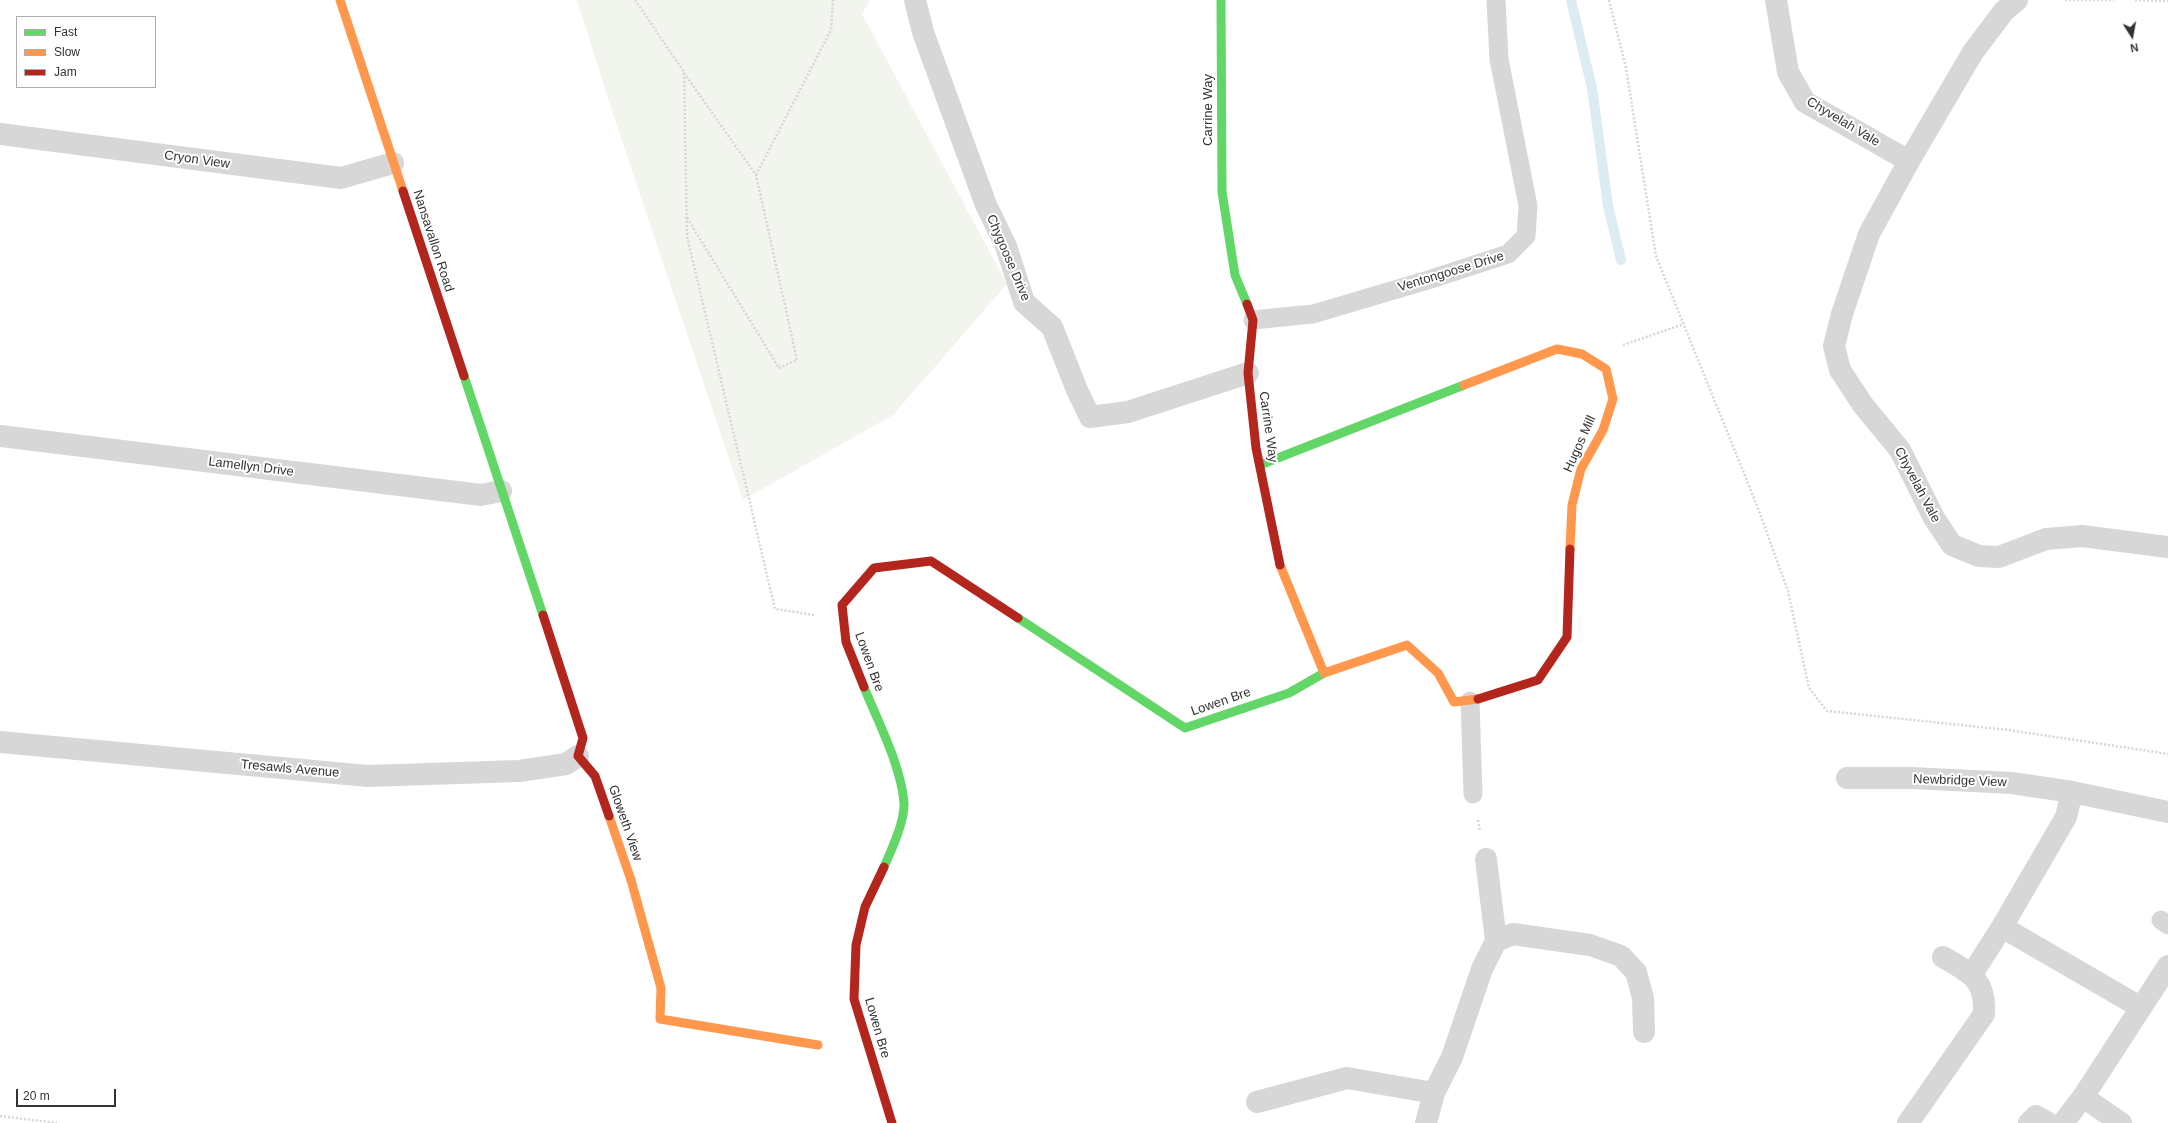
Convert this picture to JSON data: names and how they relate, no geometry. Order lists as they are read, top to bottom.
{
  "streets": {
    "street": [
      "Carrine Way",
      "Chyvelah Vale",
      "Cryon View",
      "Nansavallon Road",
      "Chygoose Drive",
      "Hugos Mill",
      "Lamellyn Drive",
      "Lowen Bre",
      "Tresawls Avenue",
      "Newbridge View",
      "Gloweth View"
    ],
    "lane": ["Ventongoose Drive"]
  },
  "crossings": [
    ["Carrine Way", "Chygoose Drive"],
    ["Carrine Way", "Ventongoose Drive"],
    ["Carrine Way", "Hugos Mill"],
    ["Carrine Way", "Lowen Bre"],
    ["Cryon View", "Nansavallon Road"],
    ["Nansavallon Road", "Lamellyn Drive"],
    ["Tresawls Avenue", "Gloweth View"]
  ],
  "legend": ["Fast", "Slow", "Jam"],
  "scale_bar": "20 m",
  "north": "bottom"
}
